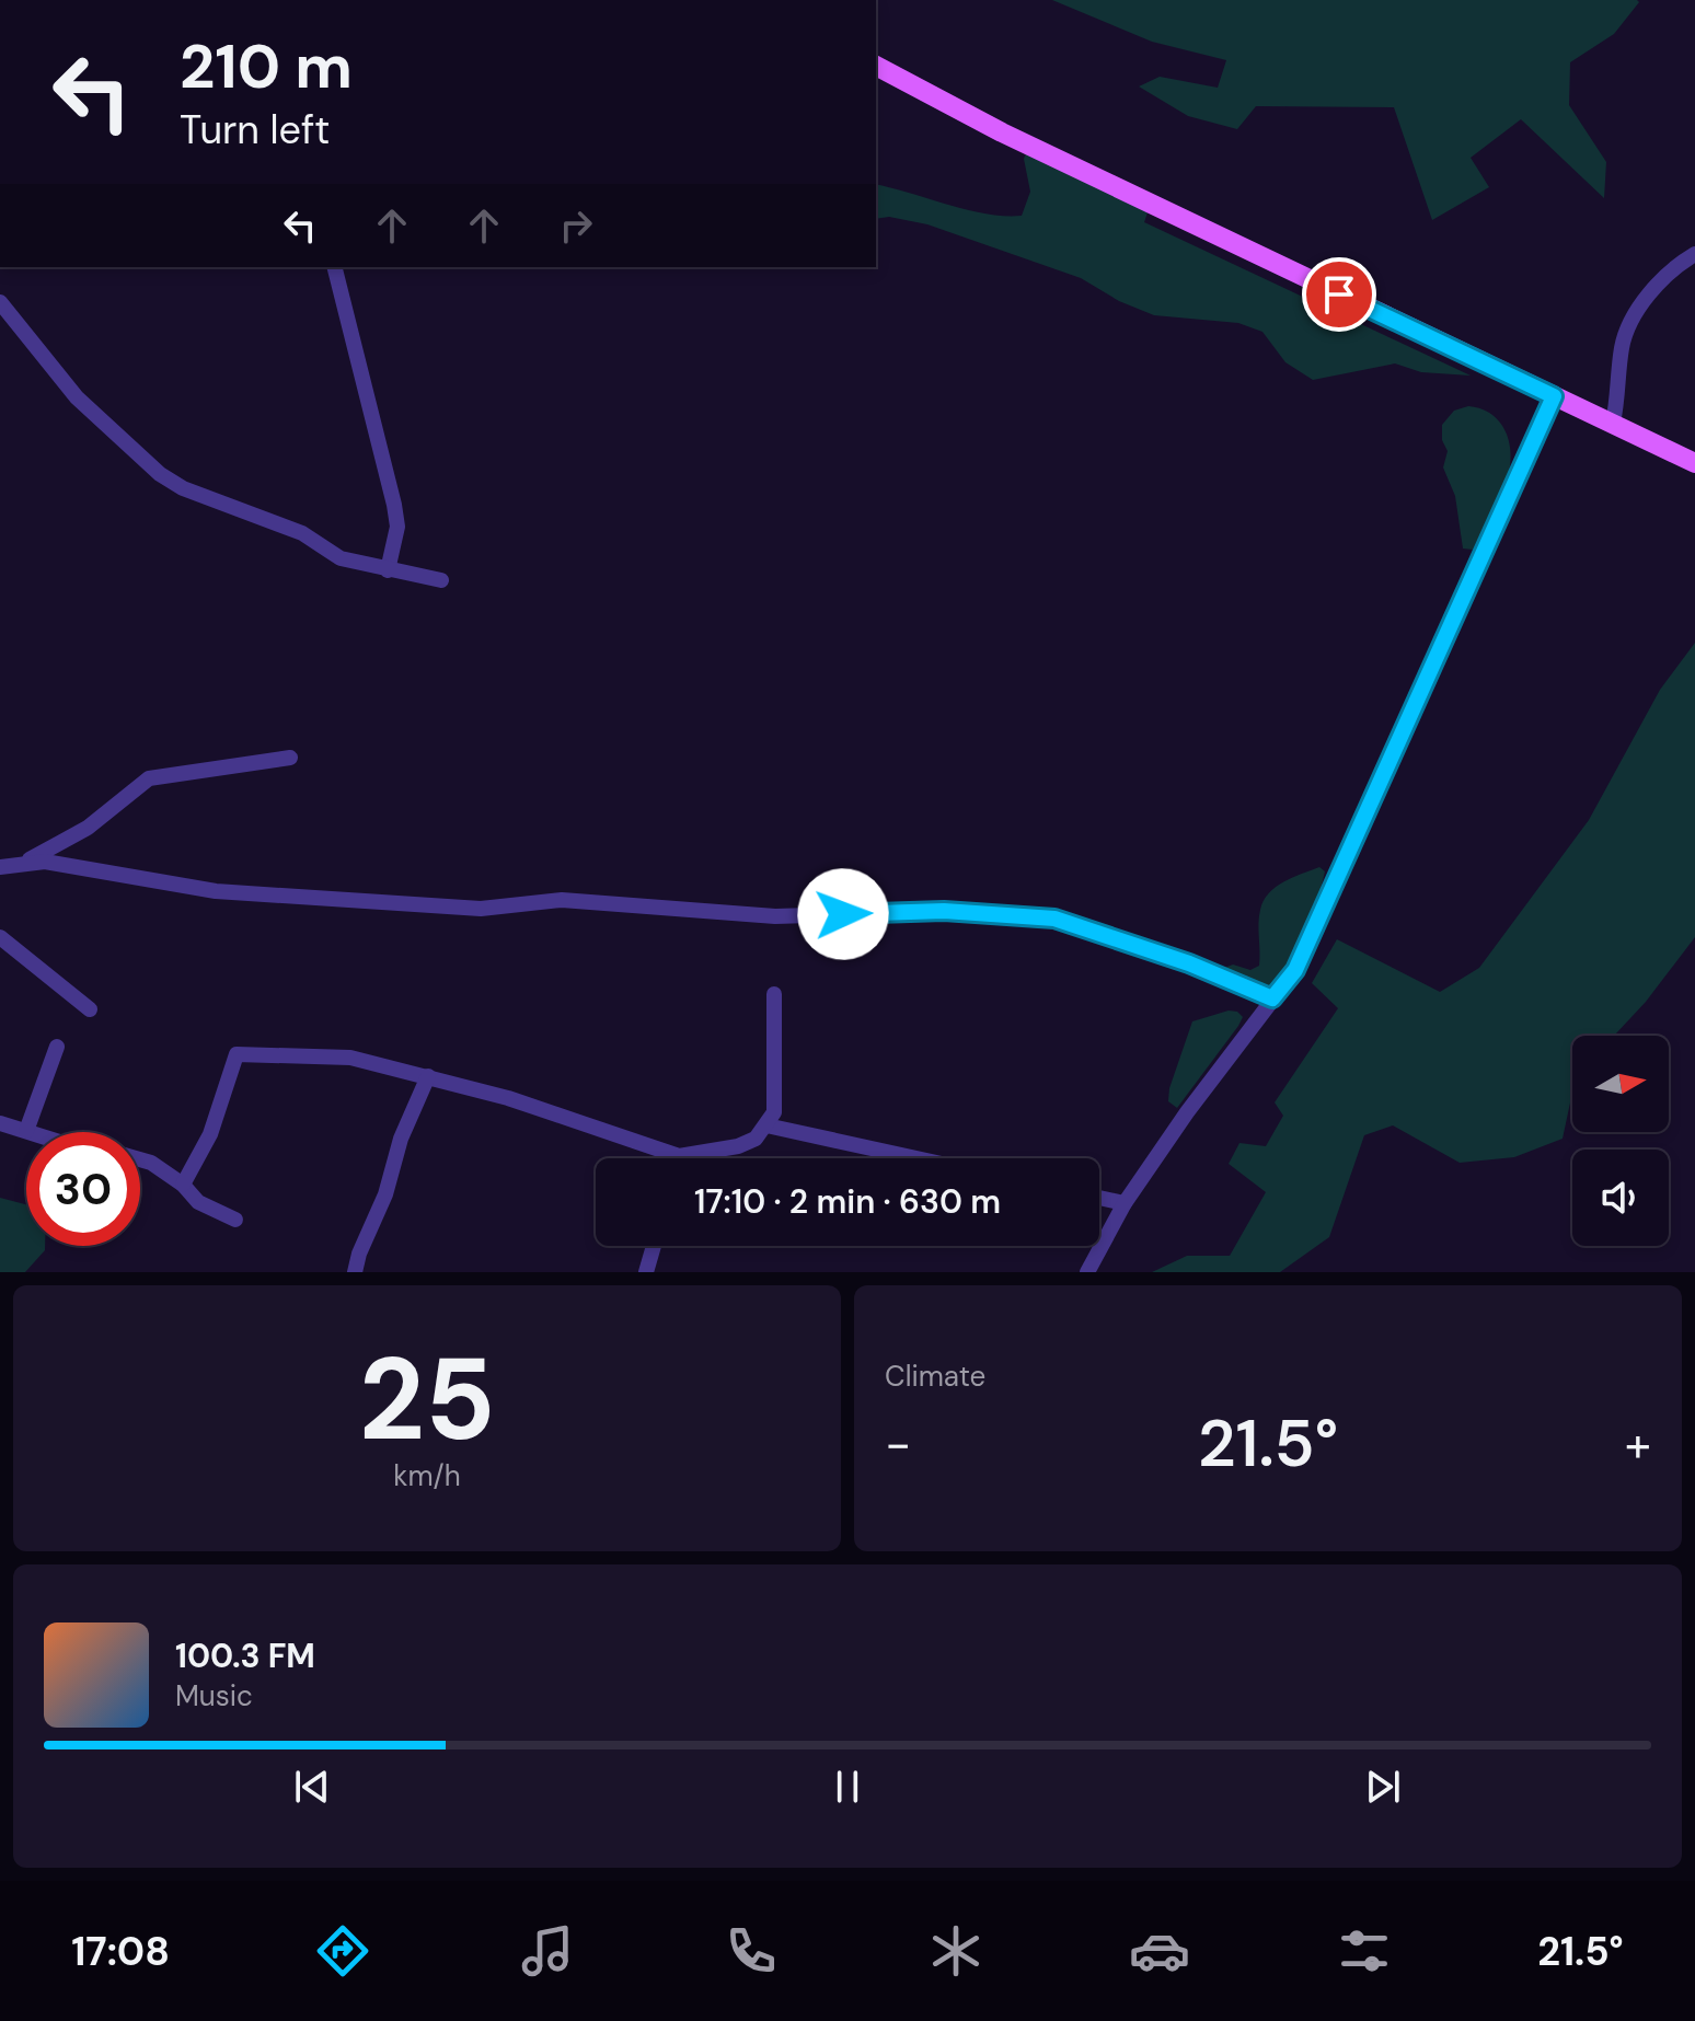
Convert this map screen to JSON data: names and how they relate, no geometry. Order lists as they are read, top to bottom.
{
  "north": "right",
  "page": {
    "turn": ["210 m", "Turn left"],
    "limit": "30",
    "trip": "17:10 · 2 min · 630 m",
    "tile": [
      ["25", "km/h"],
      "Climate"
    ],
    "heat": ["−", "21.5°", "+"],
    "song": ["100.3 FM", "Music"],
    "tabs": ["17:08", "21.5°"]
  }
}
